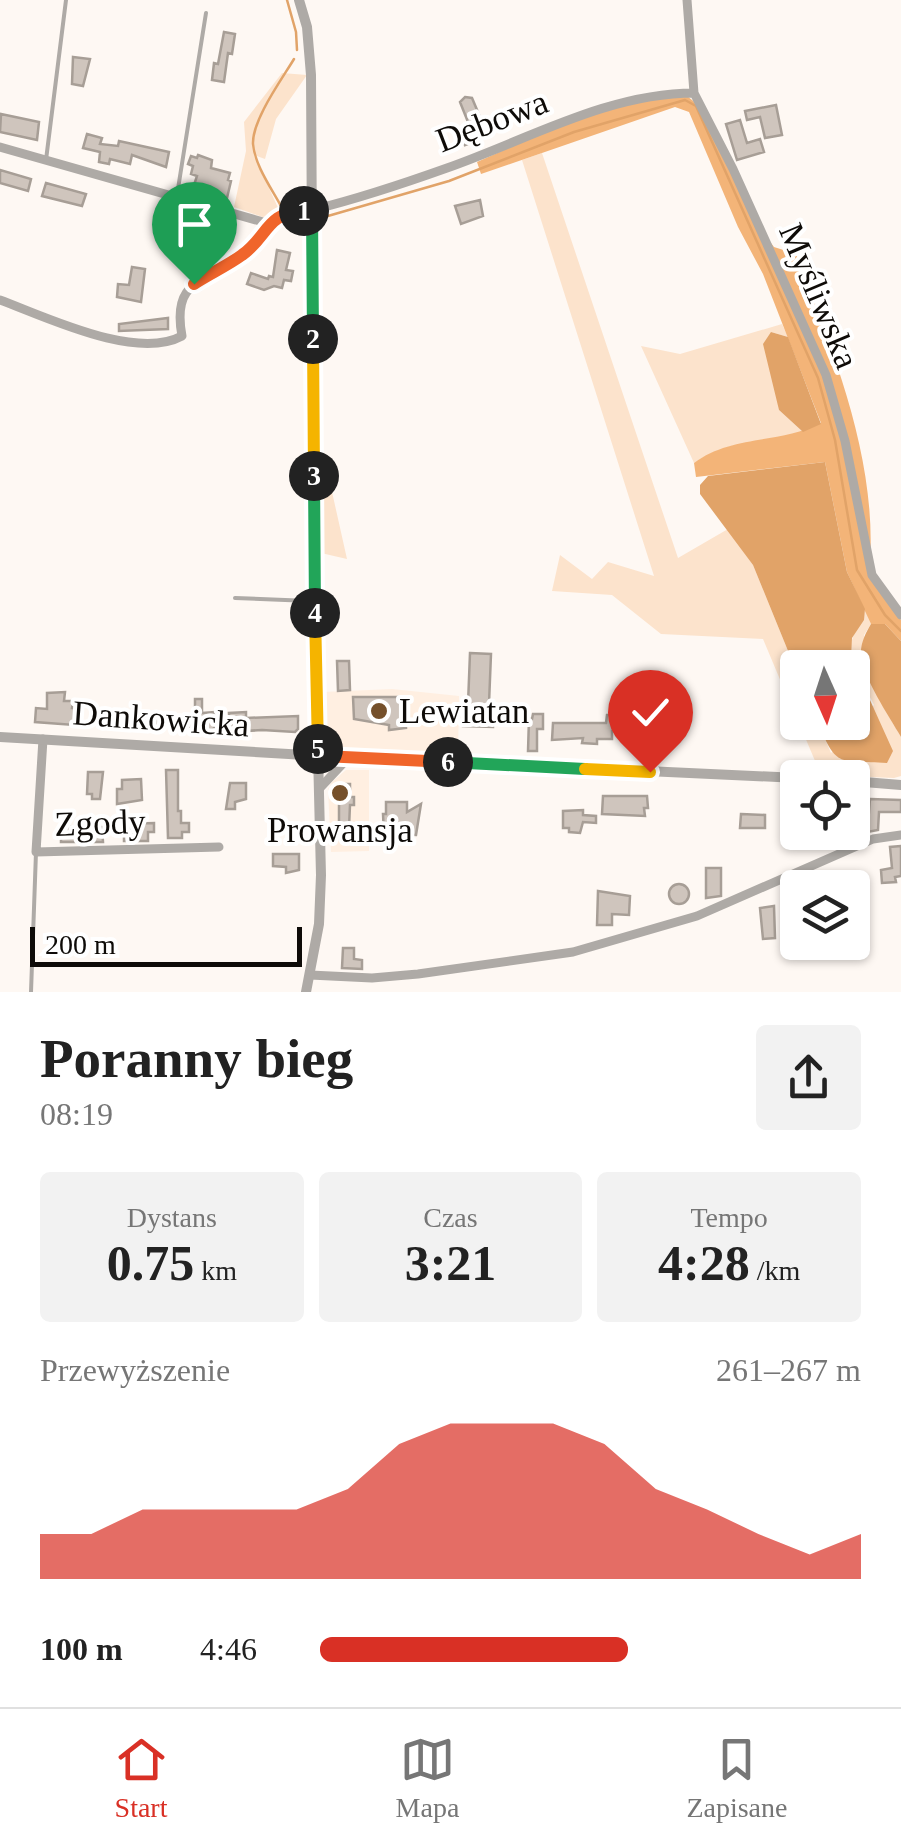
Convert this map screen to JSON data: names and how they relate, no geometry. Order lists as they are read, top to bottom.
{
  "streets": {
    "street": [
      "Dębowa",
      "Myśliwska",
      "Dankowicka",
      "Zgody"
    ]
  },
  "crossings": [
    ["Dębowa", "Myśliwska"],
    ["Dankowicka", "Zgody"]
  ],
  "places": ["Lewiatan", "Prowansja"],
  "scale_bar": "200 m",
  "north": "bottom",
  "page": {
    "pins": [
      "1",
      "2",
      "3",
      "4",
      "5",
      "6"
    ],
    "scale": "200 m",
    "heading": ["Poranny bieg", "08:19"],
    "stats": [
      ["Dystans", "0.75 km"],
      ["Czas", "3:21"],
      ["Tempo", "4:28 /km"]
    ],
    "chart": ["Przewyższenie", "261–267 m"],
    "list": [
      {
        "name": "100 m",
        "note": "4:46"
      }
    ],
    "tabs": ["Start", "Mapa", "Zapisane"]
  }
}
